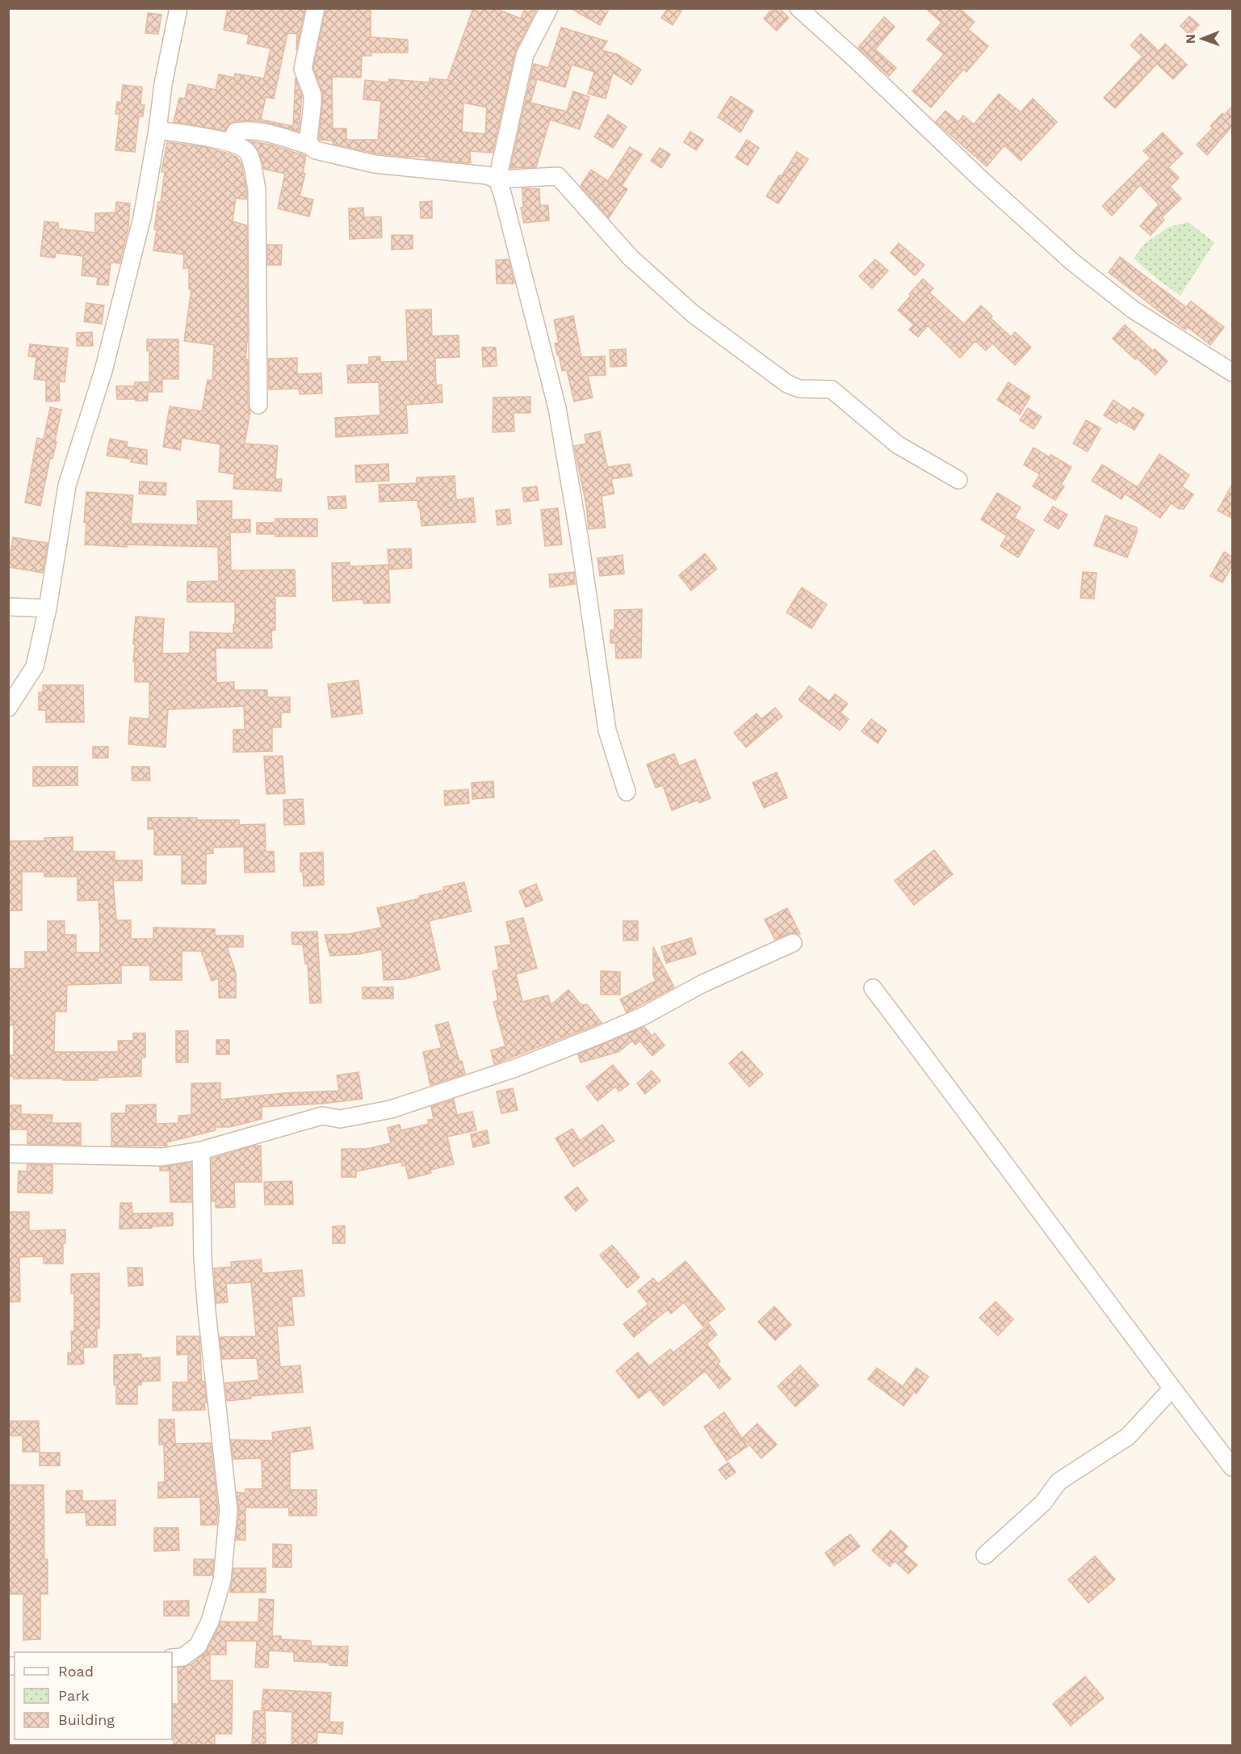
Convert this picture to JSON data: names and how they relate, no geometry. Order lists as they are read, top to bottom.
{
  "legend": ["Road", "Park", "Building"],
  "north": "left"
}
